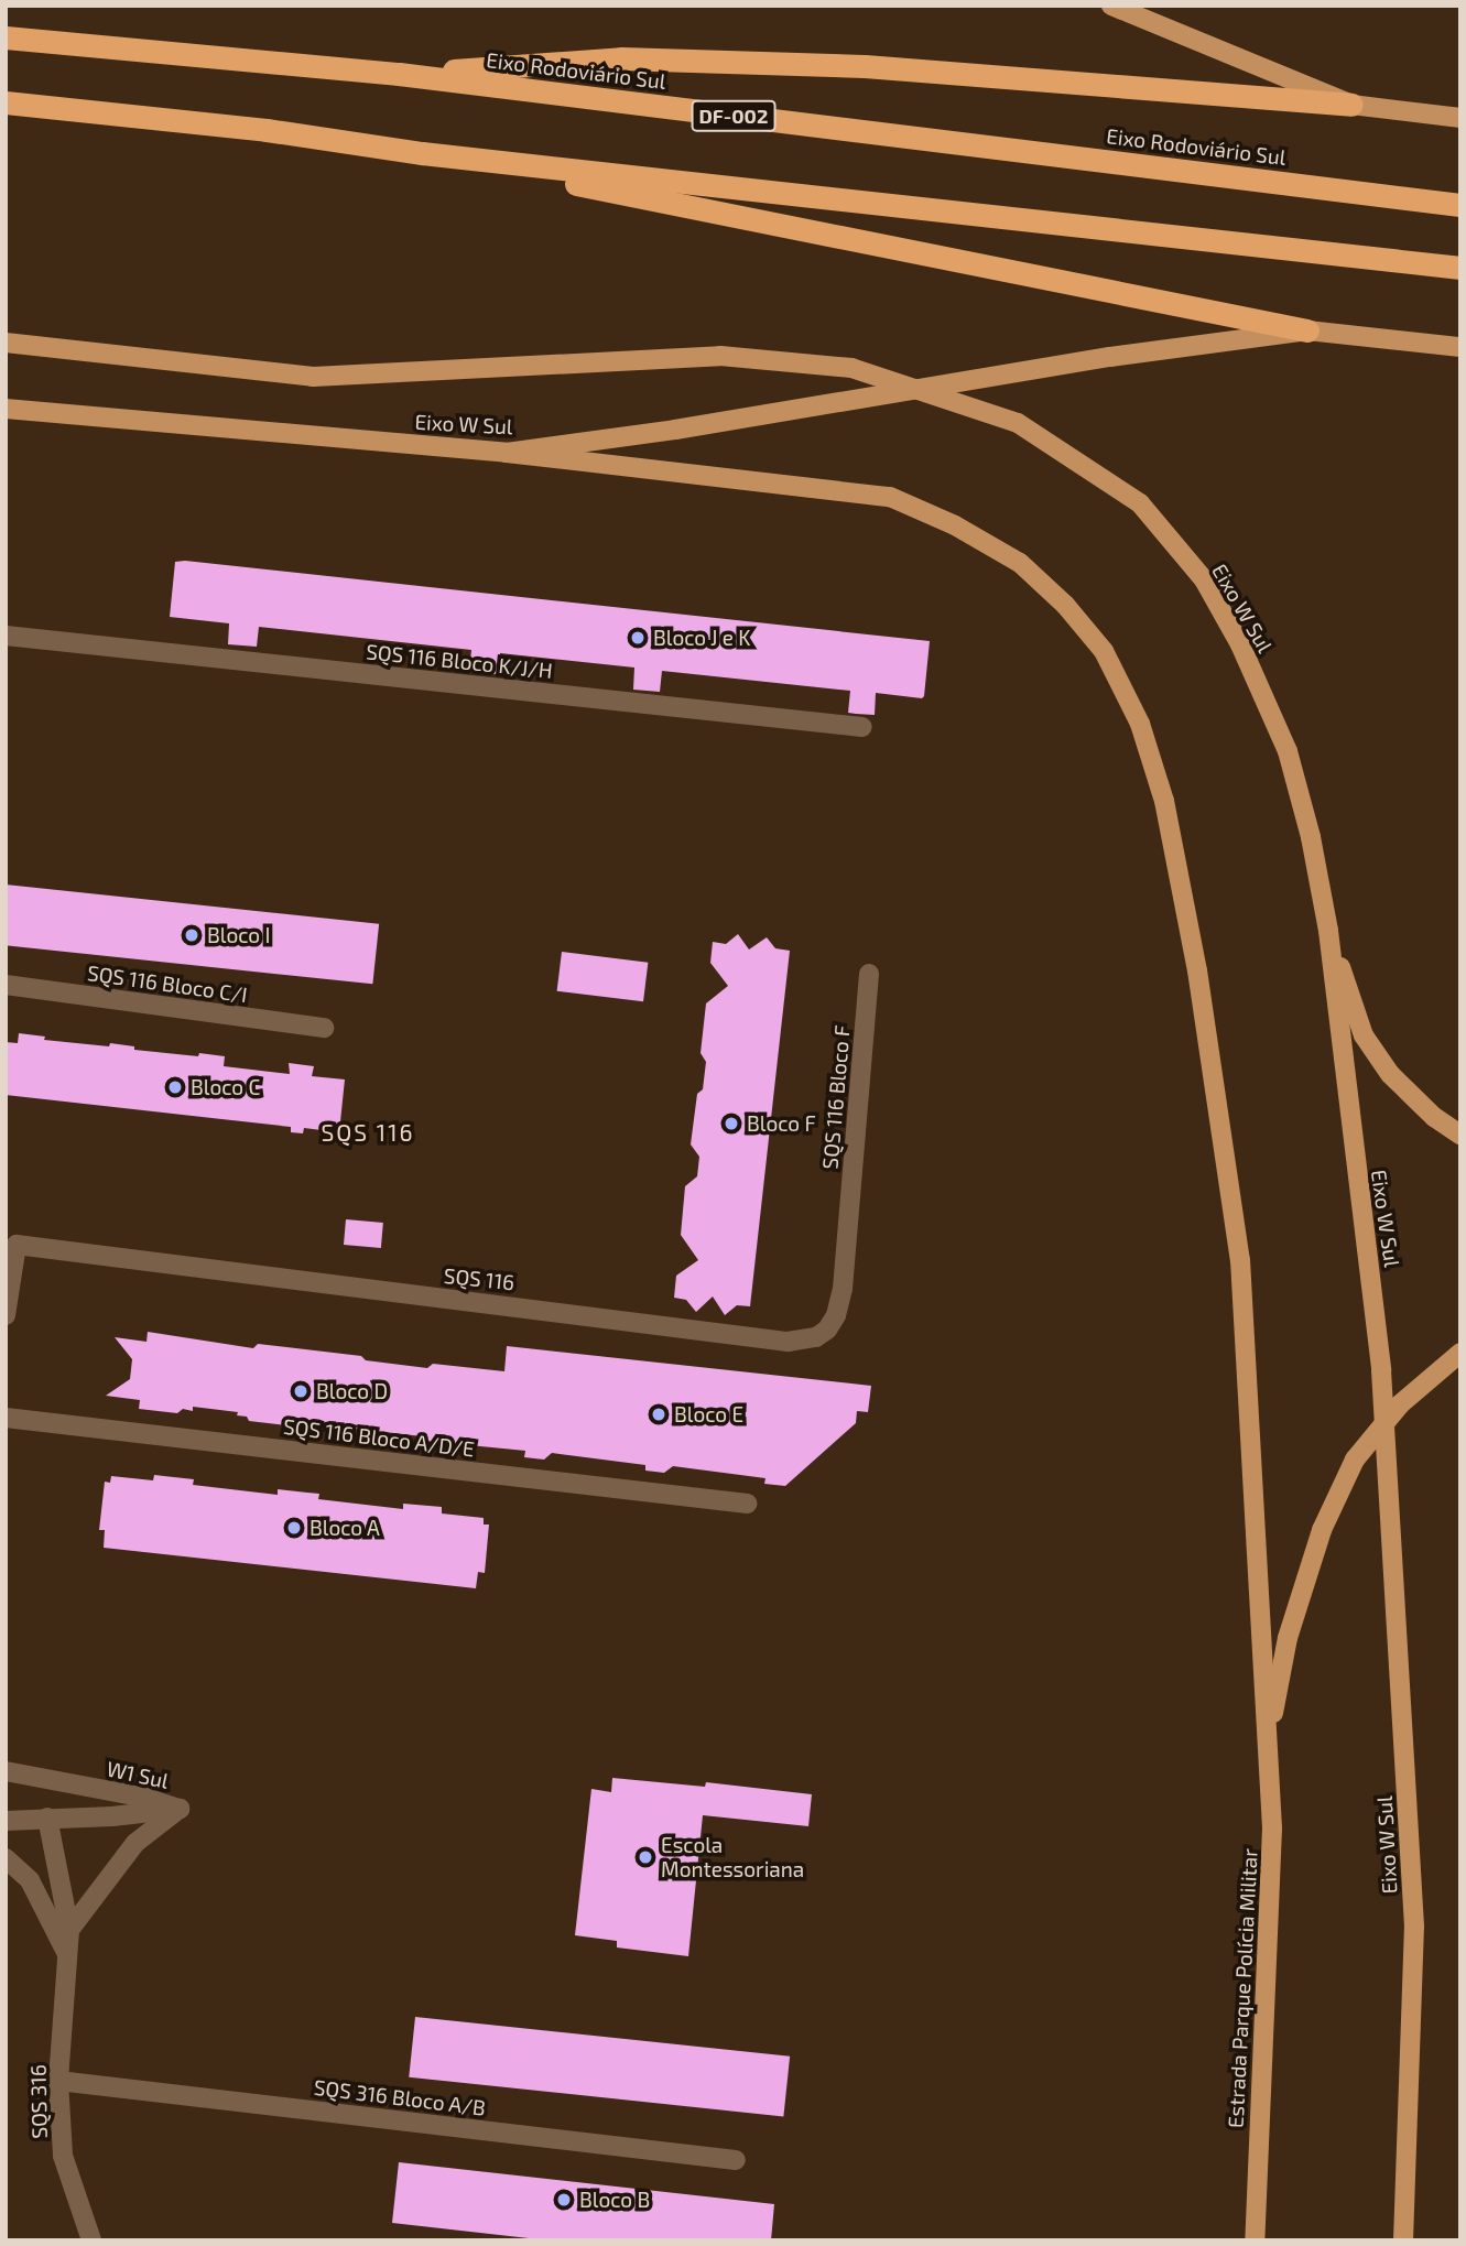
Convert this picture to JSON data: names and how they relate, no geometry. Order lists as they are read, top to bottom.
{
  "streets": {
    "highway": ["Eixo Rodoviário Sul", "DF-002"],
    "main road": ["Eixo W Sul", "Estrada Parque Polícia Militar"],
    "street": [
      "SQS 116 Bloco K/J/H",
      "SQS 116 Bloco C/I",
      "SQS 116 Bloco F",
      "SQS 116",
      "SQS 116 Bloco A/D/E",
      "W1 Sul",
      "SQS 316 Bloco A/B",
      "SQS 316"
    ]
  },
  "crossings": [
    ["SQS 116 Bloco F", "SQS 116"],
    ["W1 Sul", "SQS 316"],
    ["SQS 316 Bloco A/B", "SQS 316"]
  ],
  "districts": ["SQS 116"],
  "places": [
    "Bloco J e K",
    "Bloco I",
    "Bloco C",
    "Bloco F",
    "Bloco D",
    "Bloco E",
    "Bloco A",
    "Escola Montessoriana",
    "Bloco B"
  ]
}
